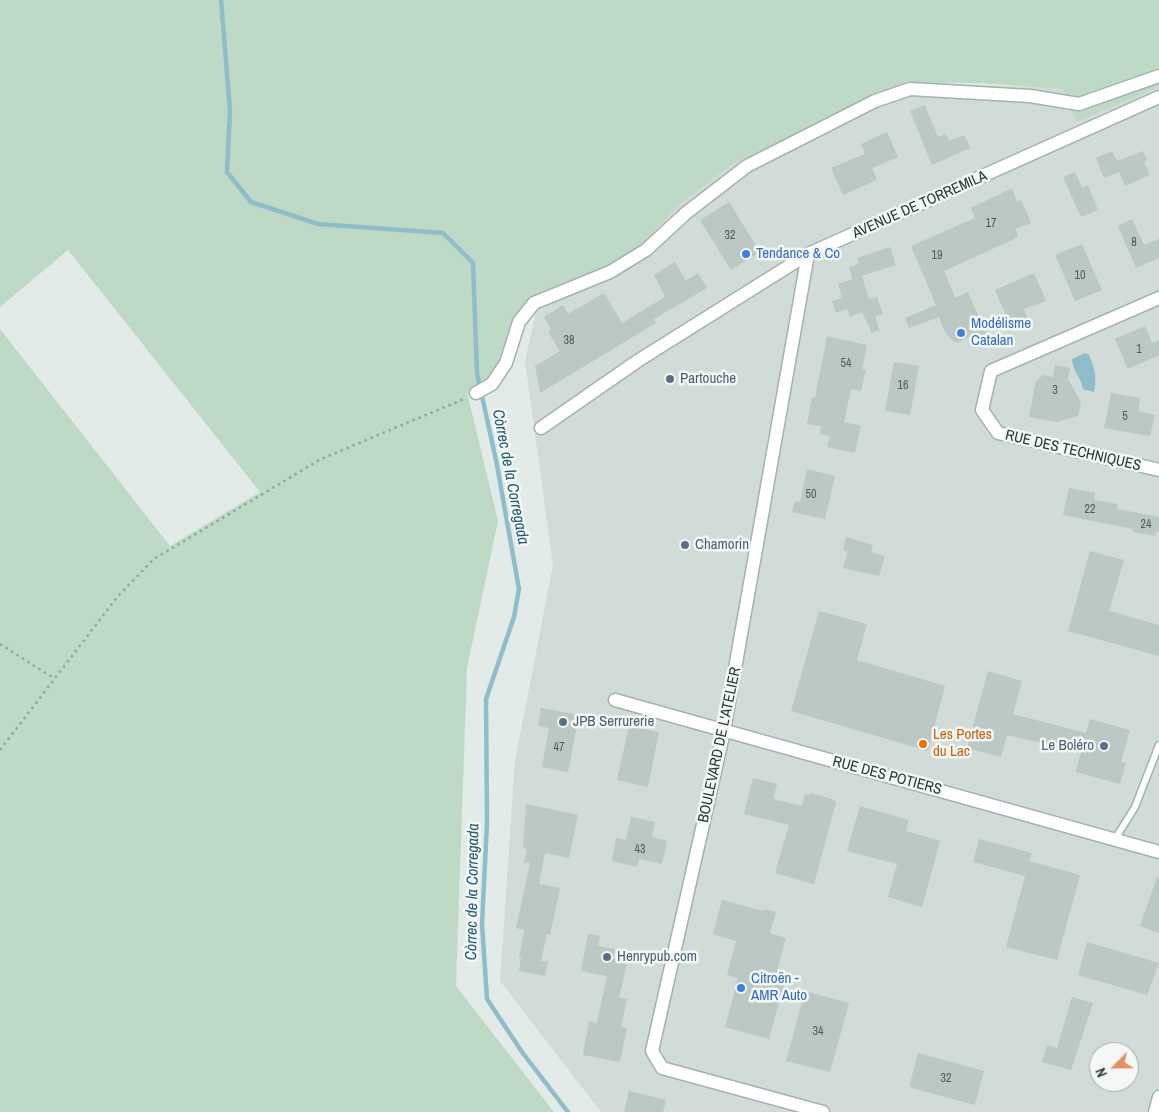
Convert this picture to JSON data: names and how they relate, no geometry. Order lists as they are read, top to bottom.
{
  "streets": {
    "street": [
      "AVENUE DE TORREMILA",
      "RUE DES TECHNIQUES",
      "BOULEVARD DE L'ATELIER",
      "RUE DES POTIERS"
    ]
  },
  "crossings": [
    ["AVENUE DE TORREMILA", "BOULEVARD DE L'ATELIER"],
    ["BOULEVARD DE L'ATELIER", "RUE DES POTIERS"]
  ],
  "water": ["Còrrec de la Corregada"],
  "places": [
    "Tendance & Co",
    "Modélisme Catalan",
    "Partouche",
    "Chamorin",
    "JPB Serrurerie",
    "Les Portes du Lac",
    "Le Boléro",
    "Henrypub.com",
    "Citroën - AMR Auto"
  ],
  "house_numbers": [
    "17",
    "32",
    "8",
    "19",
    "10",
    "38",
    "1",
    "54",
    "16",
    "3",
    "5",
    "50",
    "22",
    "24",
    "47",
    "43",
    "34",
    "32"
  ],
  "north": "bottom left"
}
